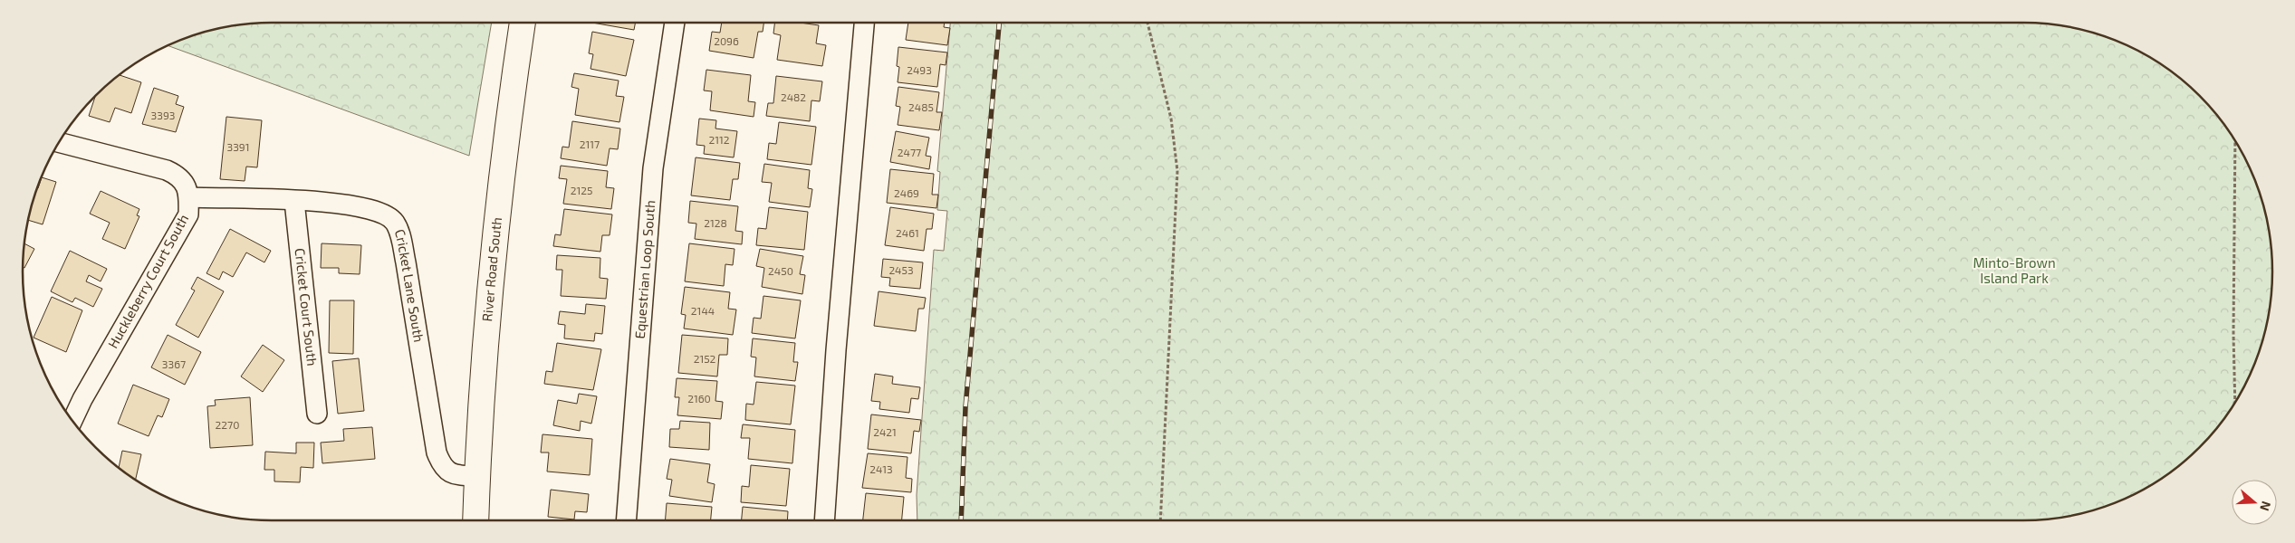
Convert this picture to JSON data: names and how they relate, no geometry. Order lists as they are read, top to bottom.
{
  "streets": {
    "main road": ["River Road South"],
    "street": [
      "Equestrian Loop South",
      "Huckleberry Court South",
      "Cricket Lane South",
      "Cricket Court South"
    ]
  },
  "crossings": [
    ["River Road South", "Cricket Lane South"],
    ["Huckleberry Court South", "Cricket Lane South"],
    ["Cricket Lane South", "Cricket Court South"]
  ],
  "parks": ["Minto-Brown Island Park"],
  "house_numbers": [
    "2096",
    "2493",
    "2482",
    "2485",
    "3393",
    "2112",
    "2117",
    "3391",
    "2477",
    "2125",
    "2469",
    "2128",
    "2461",
    "2453",
    "2450",
    "2144",
    "2152",
    "3367",
    "2160",
    "2270",
    "2421",
    "2413"
  ],
  "north": "right"
}
